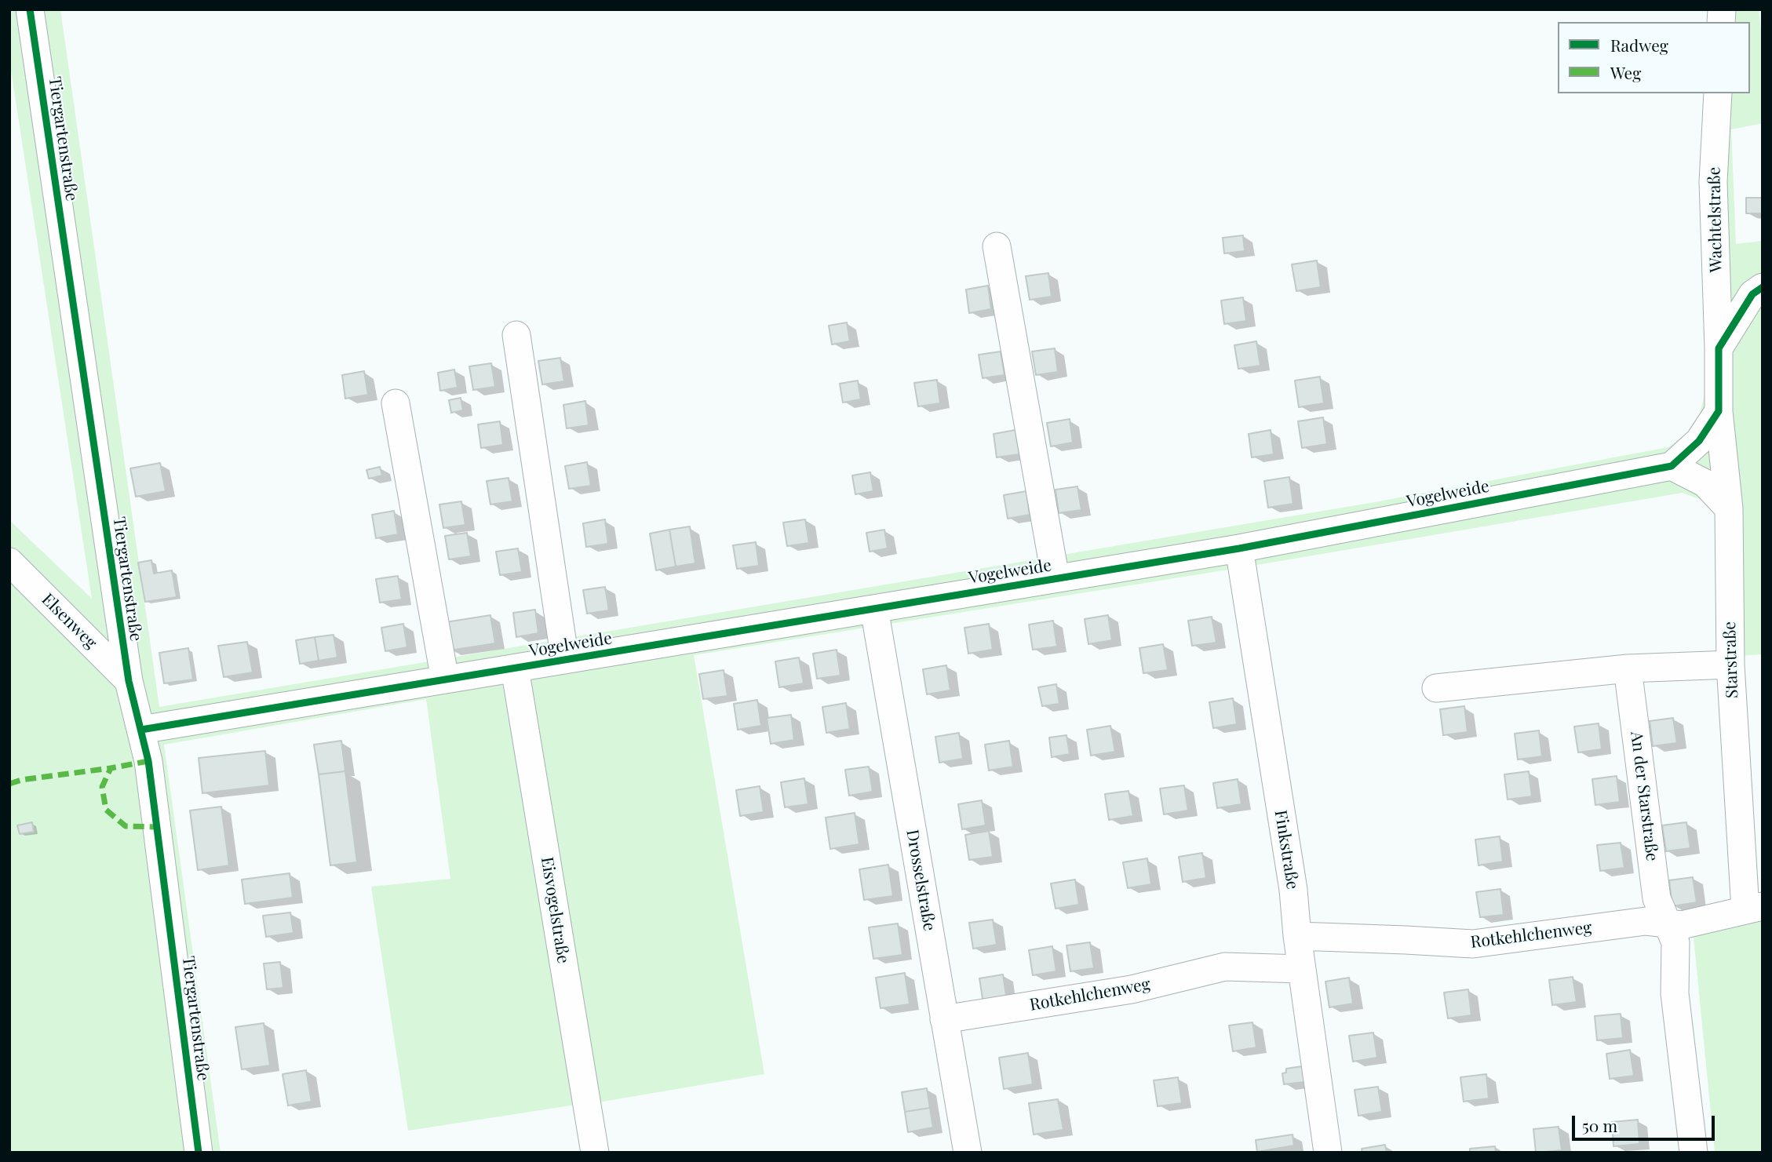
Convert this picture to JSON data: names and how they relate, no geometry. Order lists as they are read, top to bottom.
{
  "streets": {
    "street": [
      "Tiergartenstraße",
      "Wachtelstraße",
      "Vogelweide",
      "Elsenweg",
      "Starstraße",
      "An der Starstraße",
      "Finkstraße",
      "Drosselstraße",
      "Eisvogelstraße",
      "Rotkehlchenweg"
    ]
  },
  "crossings": [
    ["Tiergartenstraße", "Vogelweide"],
    ["Tiergartenstraße", "Elsenweg"],
    ["Vogelweide", "Finkstraße"],
    ["Vogelweide", "Drosselstraße"],
    ["Vogelweide", "Eisvogelstraße"],
    ["Starstraße", "Rotkehlchenweg"],
    ["An der Starstraße", "Rotkehlchenweg"],
    ["Finkstraße", "Rotkehlchenweg"],
    ["Drosselstraße", "Rotkehlchenweg"]
  ],
  "legend": ["Radweg", "Weg"],
  "scale_bar": "50 m"
}
